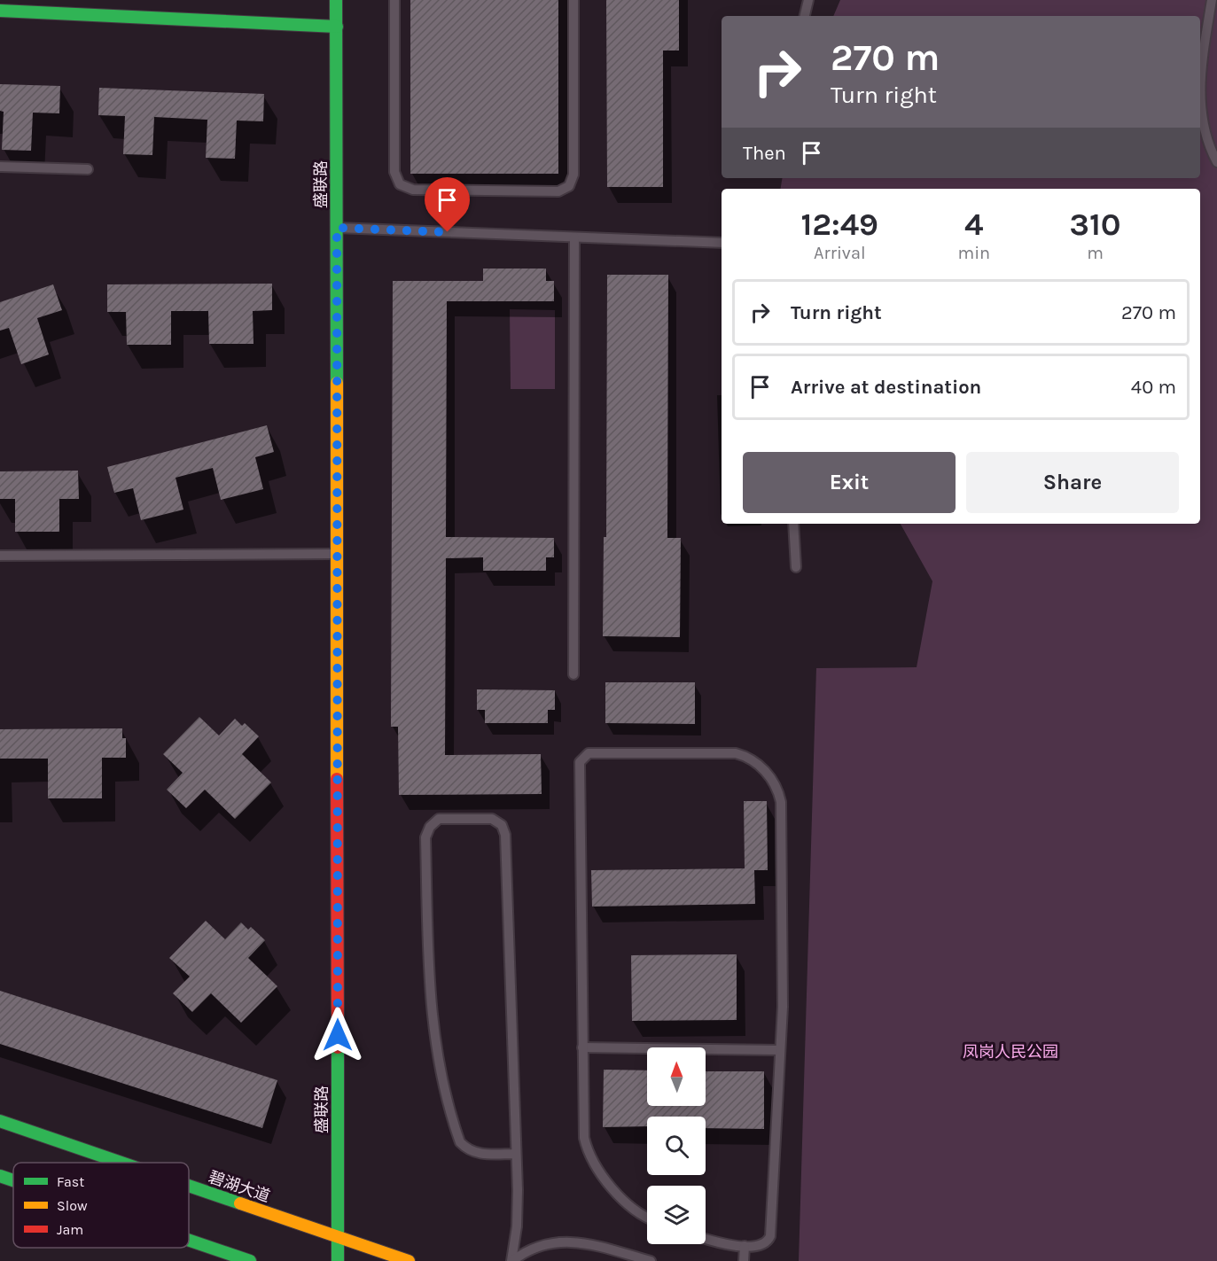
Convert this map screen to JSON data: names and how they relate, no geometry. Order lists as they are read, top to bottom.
{
  "streets": {
    "street": ["盛联路", "碧湖大道"]
  },
  "crossings": [
    ["盛联路", "碧湖大道"]
  ],
  "parks": ["凤岗人民公园"],
  "legend": ["Fast", "Slow", "Jam"],
  "north": "top",
  "page": {
    "turn": ["270 m", "Turn right"],
    "then": "Then",
    "eta": [
      "12:49",
      "Arrival",
      "4",
      "min",
      "310",
      "m"
    ],
    "list": [
      {
        "name": "Turn right",
        "value": "270 m"
      },
      {
        "name": "Arrive at destination",
        "value": "40 m"
      }
    ],
    "buttons": ["Exit", "Share"]
  }
}
